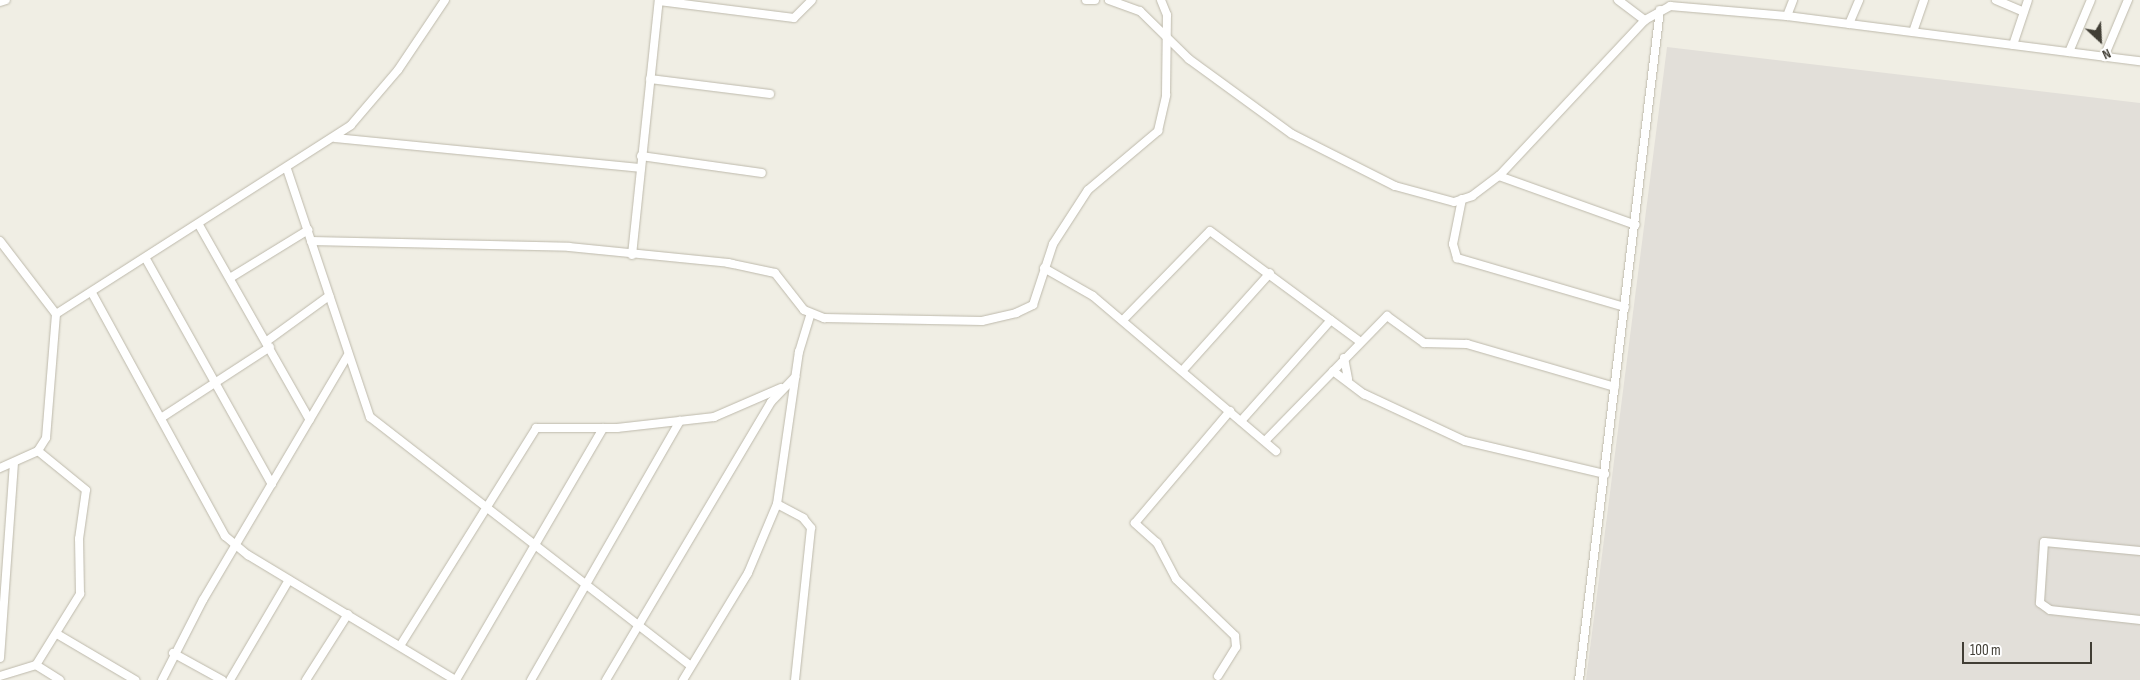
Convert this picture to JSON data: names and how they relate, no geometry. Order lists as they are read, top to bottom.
{
  "scale_bar": "100 m",
  "north": "bottom right"
}
